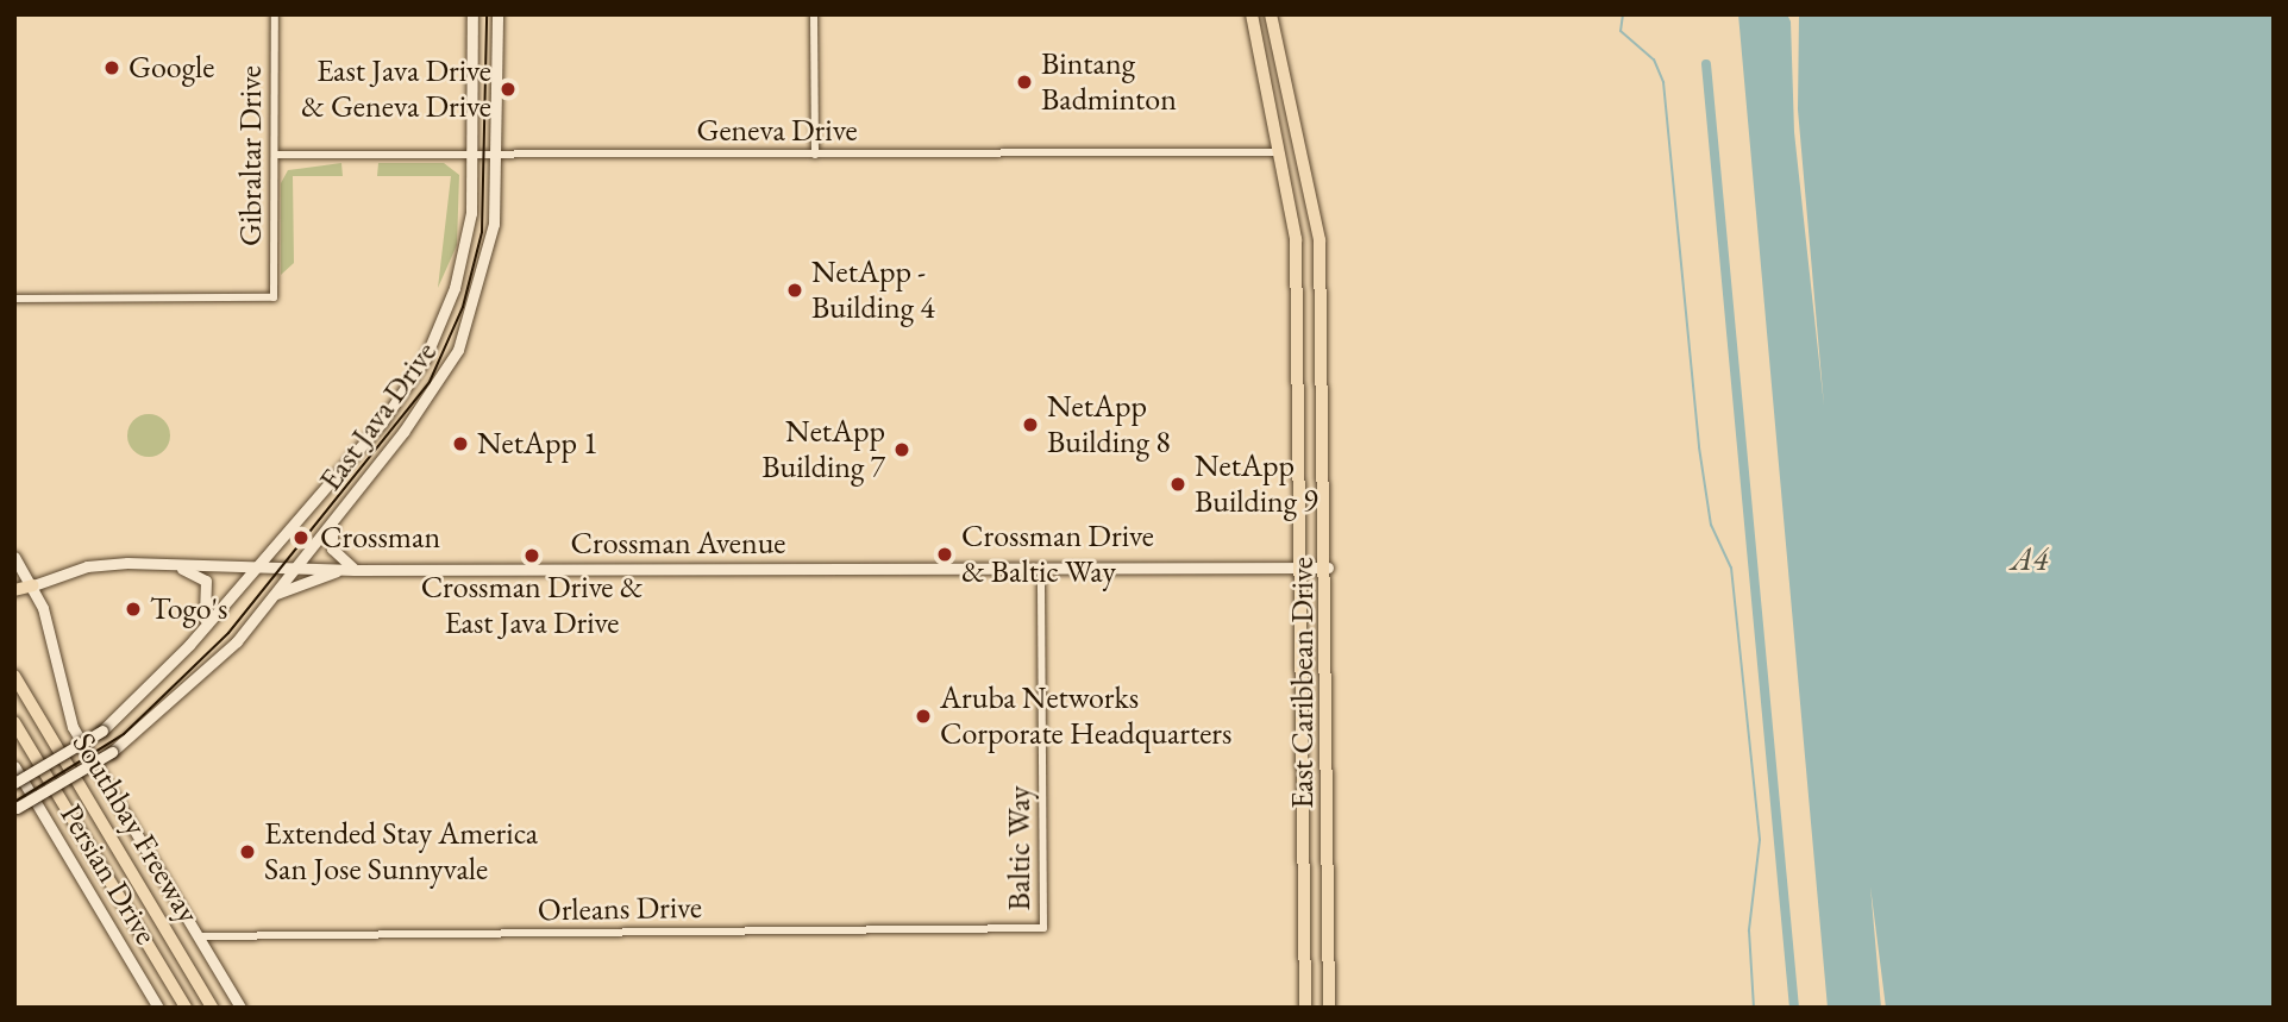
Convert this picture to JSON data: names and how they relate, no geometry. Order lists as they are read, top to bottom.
{
  "streets": {
    "highway": ["Southbay Freeway"],
    "main road": [
      "East Java Drive",
      "Crossman Avenue",
      "East Caribbean Drive",
      "Persian Drive"
    ],
    "street": [
      "Geneva Drive",
      "Gibraltar Drive",
      "Baltic Way",
      "Orleans Drive"
    ]
  },
  "crossings": [
    ["Geneva Drive", "Gibraltar Drive"],
    ["Geneva Drive", "East Java Drive"],
    ["Geneva Drive", "East Caribbean Drive"],
    ["East Java Drive", "Crossman Avenue"],
    ["Crossman Avenue", "East Caribbean Drive"],
    ["Crossman Avenue", "Baltic Way"],
    ["Baltic Way", "Orleans Drive"]
  ],
  "water": ["A4"],
  "places": [
    "Google",
    "Bintang Badminton",
    "East Java Drive & Geneva Drive",
    "NetApp - Building 4",
    "NetApp Building 8",
    "NetApp 1",
    "NetApp Building 7",
    "NetApp Building 9",
    "Crossman",
    "Crossman Drive & Baltic Way",
    "Crossman Drive & East Java Drive",
    "Togo's",
    "Aruba Networks Corporate Headquarters",
    "Extended Stay America San Jose Sunnyvale"
  ]
}
